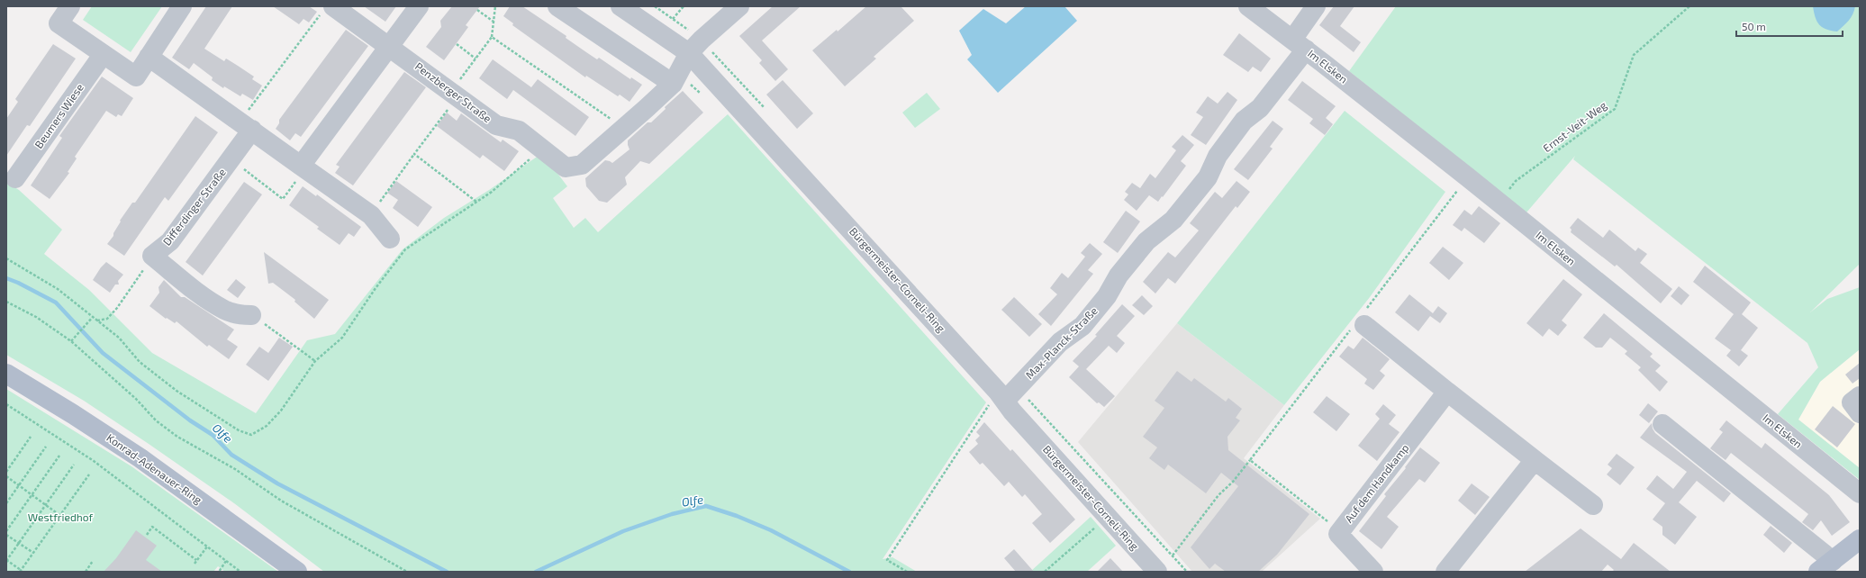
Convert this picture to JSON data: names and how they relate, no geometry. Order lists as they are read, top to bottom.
{
  "streets": {
    "main road": ["Konrad-Adenauer-Ring"],
    "street": [
      "Im Elsken",
      "Penzberger Straße",
      "Beumers Wiese",
      "Differdinger Straße",
      "Bürgermeister-Corneli-Ring",
      "Max-Planck-Straße",
      "Auf dem Handkamp"
    ],
    "path": ["Ernst-Veit-Weg"]
  },
  "crossings": [
    ["Im Elsken", "Ernst-Veit-Weg"],
    ["Im Elsken", "Max-Planck-Straße"],
    ["Penzberger Straße", "Bürgermeister-Corneli-Ring"],
    ["Bürgermeister-Corneli-Ring", "Max-Planck-Straße"]
  ],
  "water": ["Olfe"],
  "parks": ["Westfriedhof"],
  "scale_bar": "50 m"
}
